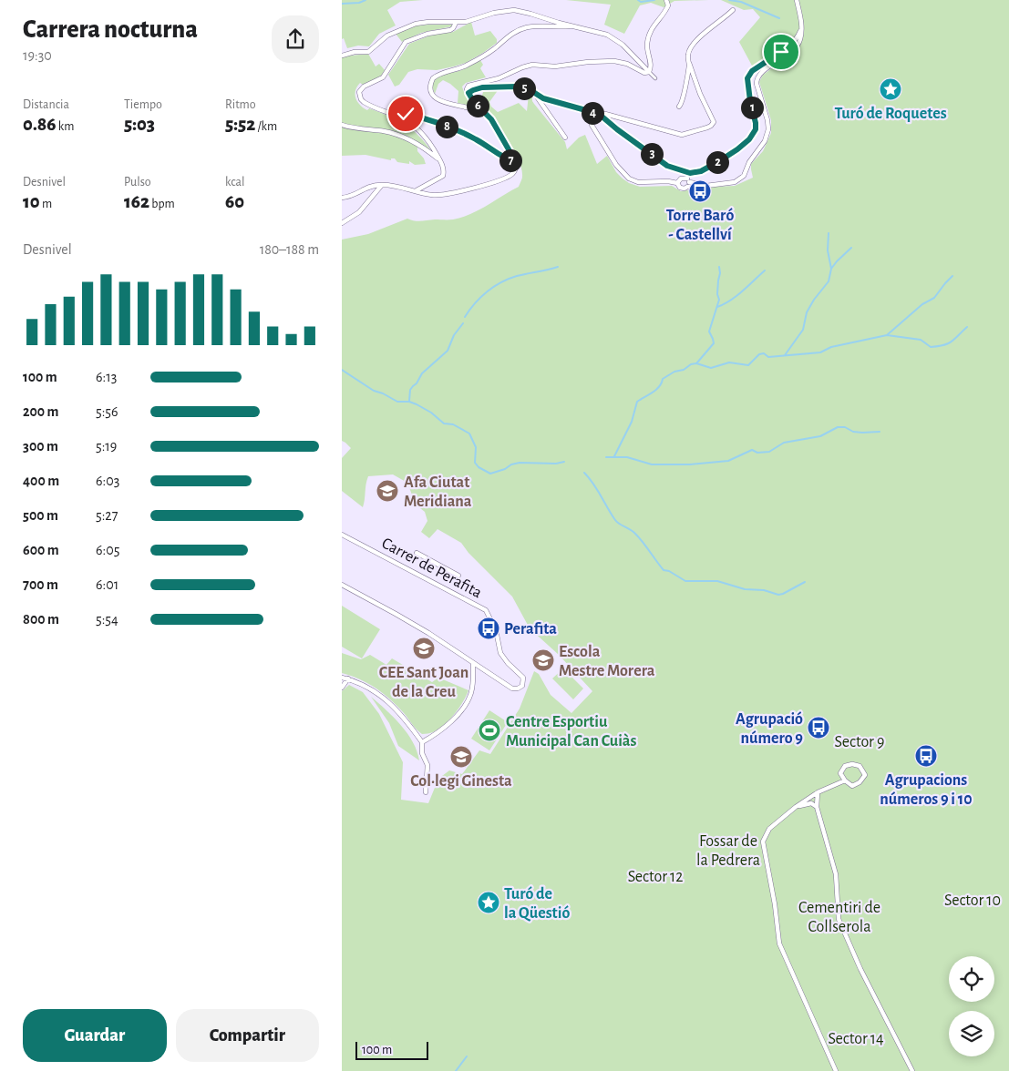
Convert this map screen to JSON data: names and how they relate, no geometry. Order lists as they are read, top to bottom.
{
  "streets": {
    "street": ["Carrer de Perafita"]
  },
  "parks": [
    "Sector 9",
    "Fossar de la Pedrera",
    "Sector 12",
    "Sector 10",
    "Cementiri de Collserola",
    "Sector 14"
  ],
  "places": {
    "place": ["Turó de Roquetes", "Turó de la Qüestió"],
    "bus stop": [
      "Torre Baró - Castellví",
      "Perafita",
      "Agrupació número 9",
      "Agrupacions números 9 i 10"
    ],
    "school or university": [
      "Afa Ciutat Meridiana",
      "CEE Sant Joan de la Creu",
      "Escola Mestre Morera",
      "Col·legi Ginesta"
    ],
    "sports": ["Centre Esportiu Municipal Can Cuiàs"]
  },
  "scale_bar": "100 m",
  "page": {
    "heading": ["Carrera nocturna", "19:30"],
    "stats": [
      ["Distancia", "0.86 km"],
      ["Tiempo", "5:03"],
      ["Ritmo", "5:52 /km"],
      ["Desnivel", "10 m"],
      ["Pulso", "162 bpm"],
      ["kcal", "60"]
    ],
    "pins": [
      "5",
      "6",
      "1",
      "4",
      "8",
      "3",
      "7",
      "2"
    ],
    "chart": ["Desnivel", "180–188 m"],
    "list": [
      {
        "name": "100 m",
        "note": "6:13"
      },
      {
        "name": "200 m",
        "note": "5:56"
      },
      {
        "name": "300 m",
        "note": "5:19"
      },
      {
        "name": "400 m",
        "note": "6:03"
      },
      {
        "name": "500 m",
        "note": "5:27"
      },
      {
        "name": "600 m",
        "note": "6:05"
      },
      {
        "name": "700 m",
        "note": "6:01"
      },
      {
        "name": "800 m",
        "note": "5:54"
      }
    ],
    "buttons": ["Guardar", "Compartir"],
    "scale": "100 m"
  }
}
